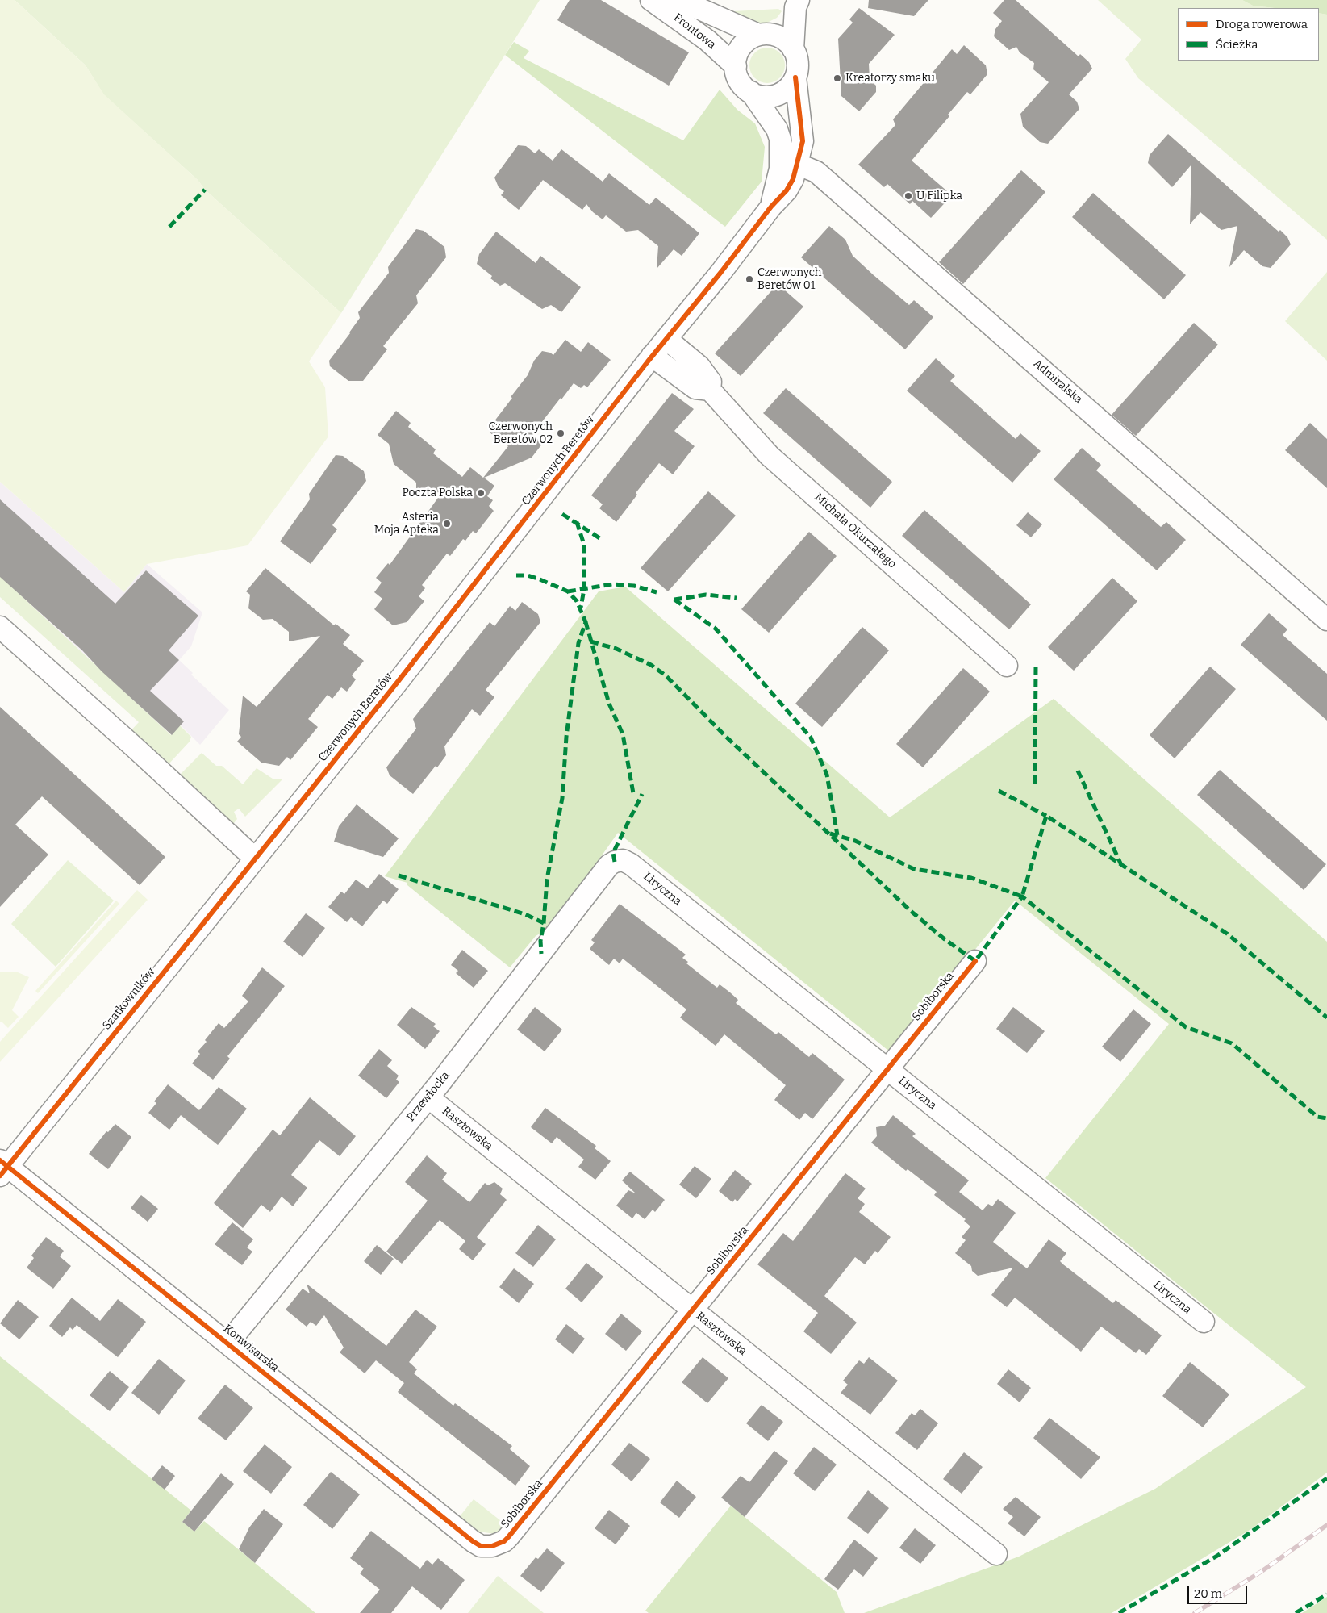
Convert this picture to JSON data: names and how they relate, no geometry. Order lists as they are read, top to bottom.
{
  "streets": {
    "street": [
      "Frontowa",
      "Admiralska",
      "Czerwonych Beretów",
      "Michała Okurzałego",
      "Liryczna",
      "Sobiborska",
      "Szatkowników",
      "Przewłocka",
      "Rasztowska",
      "Konwisarska"
    ]
  },
  "crossings": [
    ["Frontowa", "Czerwonych Beretów"],
    ["Admiralska", "Czerwonych Beretów"],
    ["Czerwonych Beretów", "Michała Okurzałego"],
    ["Czerwonych Beretów", "Szatkowników"],
    ["Liryczna", "Sobiborska"],
    ["Liryczna", "Przewłocka"],
    ["Sobiborska", "Rasztowska"],
    ["Sobiborska", "Konwisarska"],
    ["Szatkowników", "Konwisarska"],
    ["Przewłocka", "Rasztowska"],
    ["Przewłocka", "Konwisarska"]
  ],
  "places": [
    "Kreatorzy smaku",
    "U Filipka",
    "Czerwonych Beretów 01",
    "Czerwonych Beretów 02",
    "Poczta Polska",
    "Asteria Moja Apteka"
  ],
  "legend": ["Droga rowerowa", "Ścieżka"],
  "scale_bar": "20 m"
}
